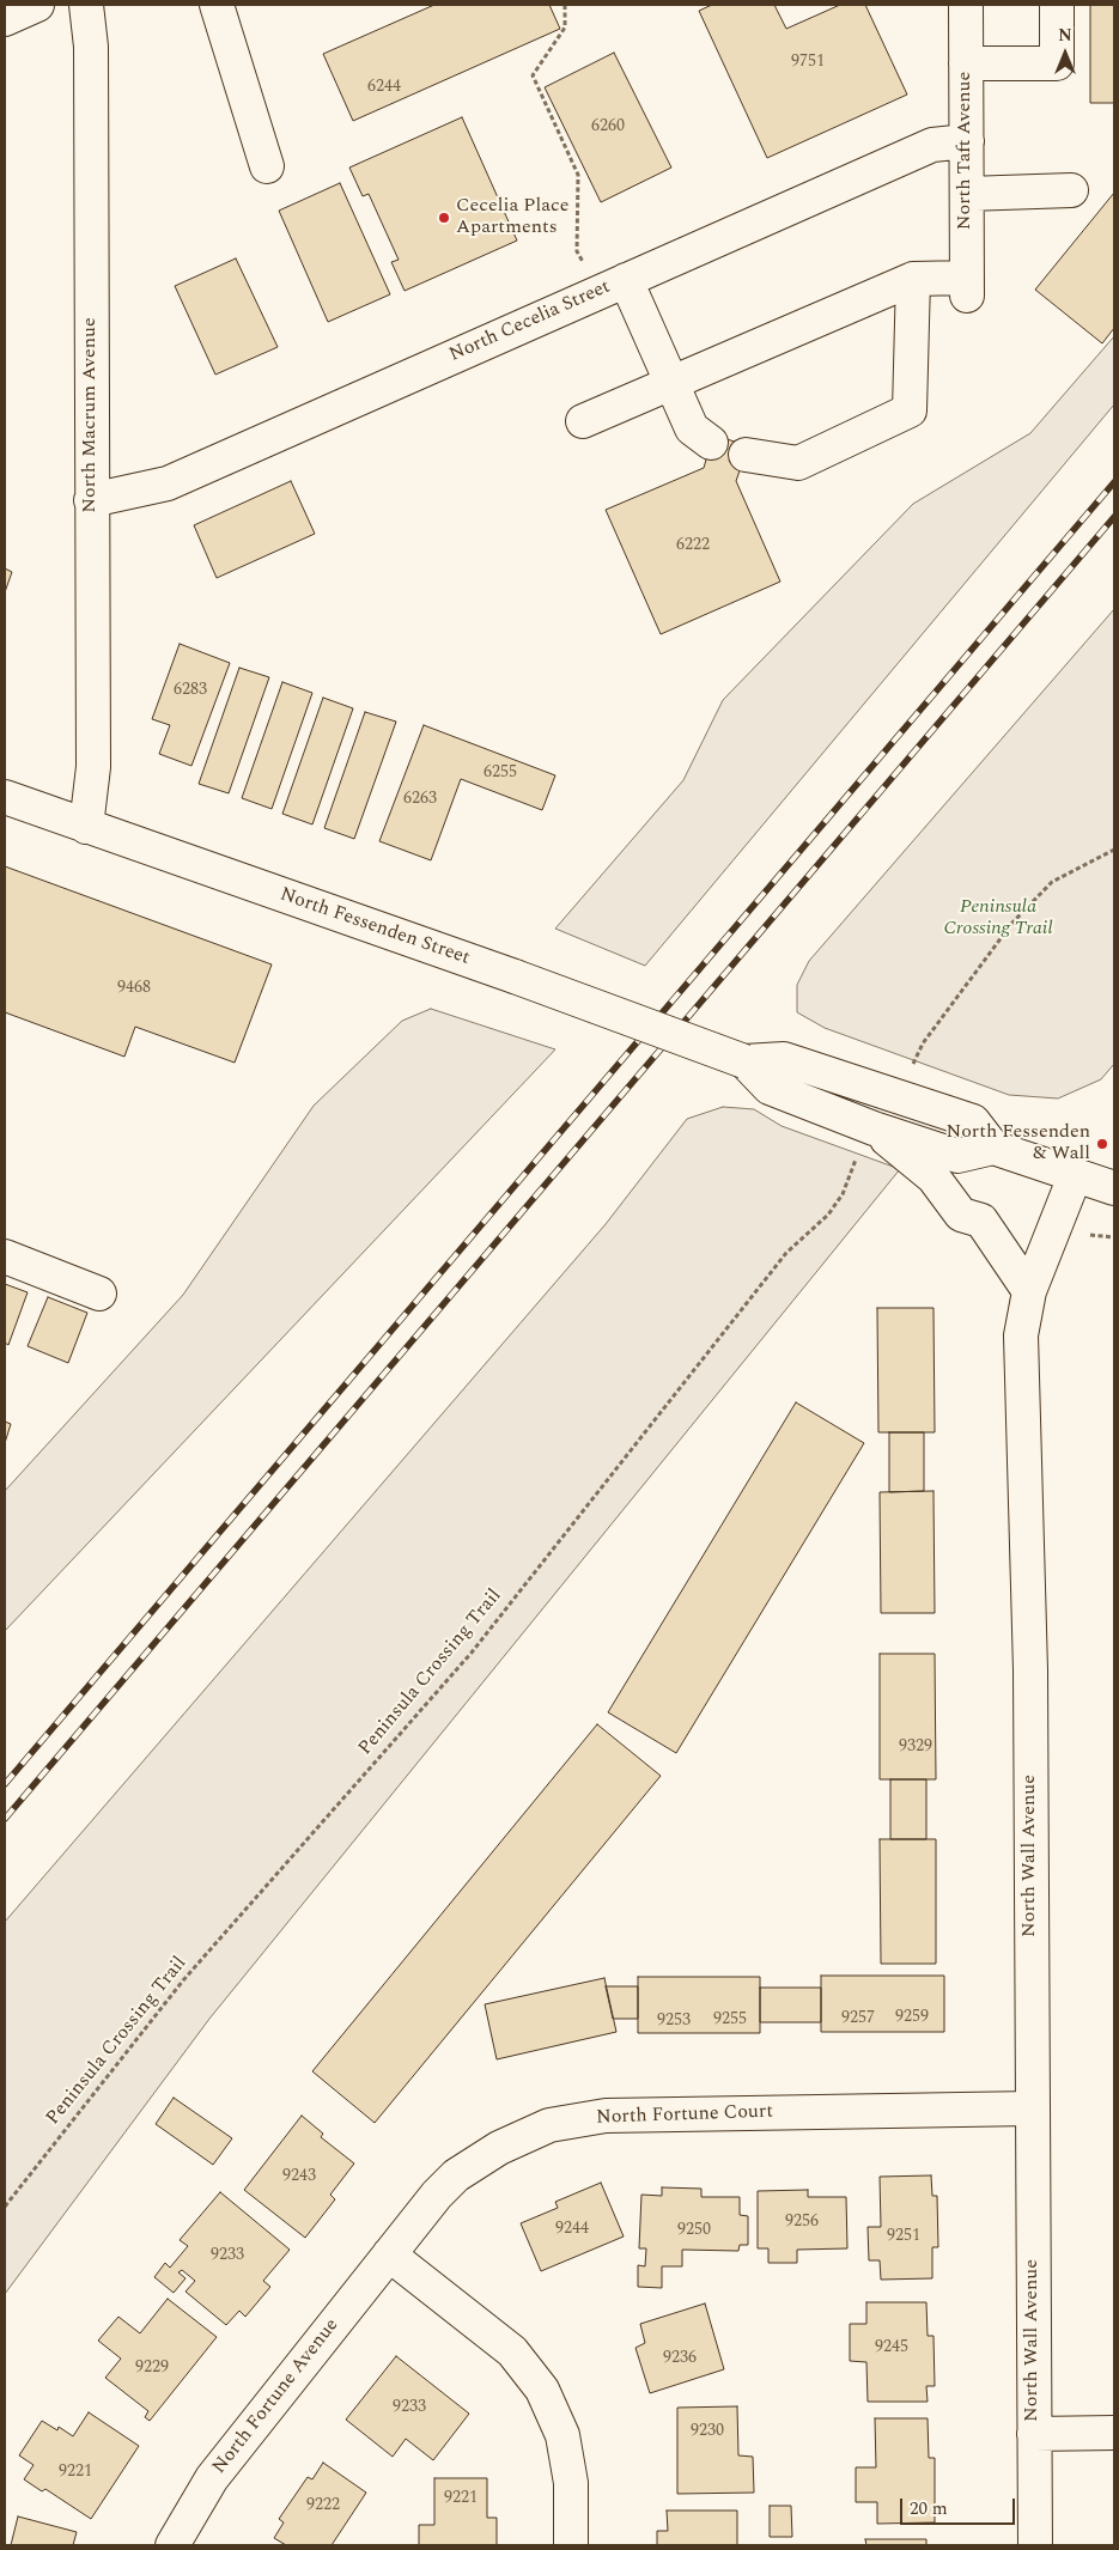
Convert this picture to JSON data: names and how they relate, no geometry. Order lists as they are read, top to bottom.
{
  "streets": {
    "street": [
      "North Taft Avenue",
      "North Cecelia Street",
      "North Macrum Avenue",
      "North Fessenden Street",
      "North Wall Avenue",
      "North Fortune Court",
      "North Fortune Avenue"
    ],
    "path": ["Peninsula Crossing Trail"]
  },
  "crossings": [
    ["North Taft Avenue", "North Cecelia Street"],
    ["North Cecelia Street", "North Macrum Avenue"],
    ["North Macrum Avenue", "North Fessenden Street"],
    ["North Fessenden Street", "Peninsula Crossing Trail"],
    ["North Wall Avenue", "North Fortune Court"],
    ["North Fortune Court", "North Fortune Avenue"]
  ],
  "parks": ["Peninsula Crossing Trail"],
  "places": ["Cecelia Place Apartments", "North Fessenden & Wall"],
  "house_numbers": [
    "9751",
    "6244",
    "6260",
    "6222",
    "6283",
    "6255",
    "6263",
    "9468",
    "9329",
    "9259",
    "9257",
    "9255",
    "9253",
    "9243",
    "9256",
    "9244",
    "9250",
    "9251",
    "9233",
    "9245",
    "9236",
    "9229",
    "9233",
    "9230",
    "9221",
    "9221",
    "9222"
  ],
  "scale_bar": "20 m",
  "north": "top"
}
